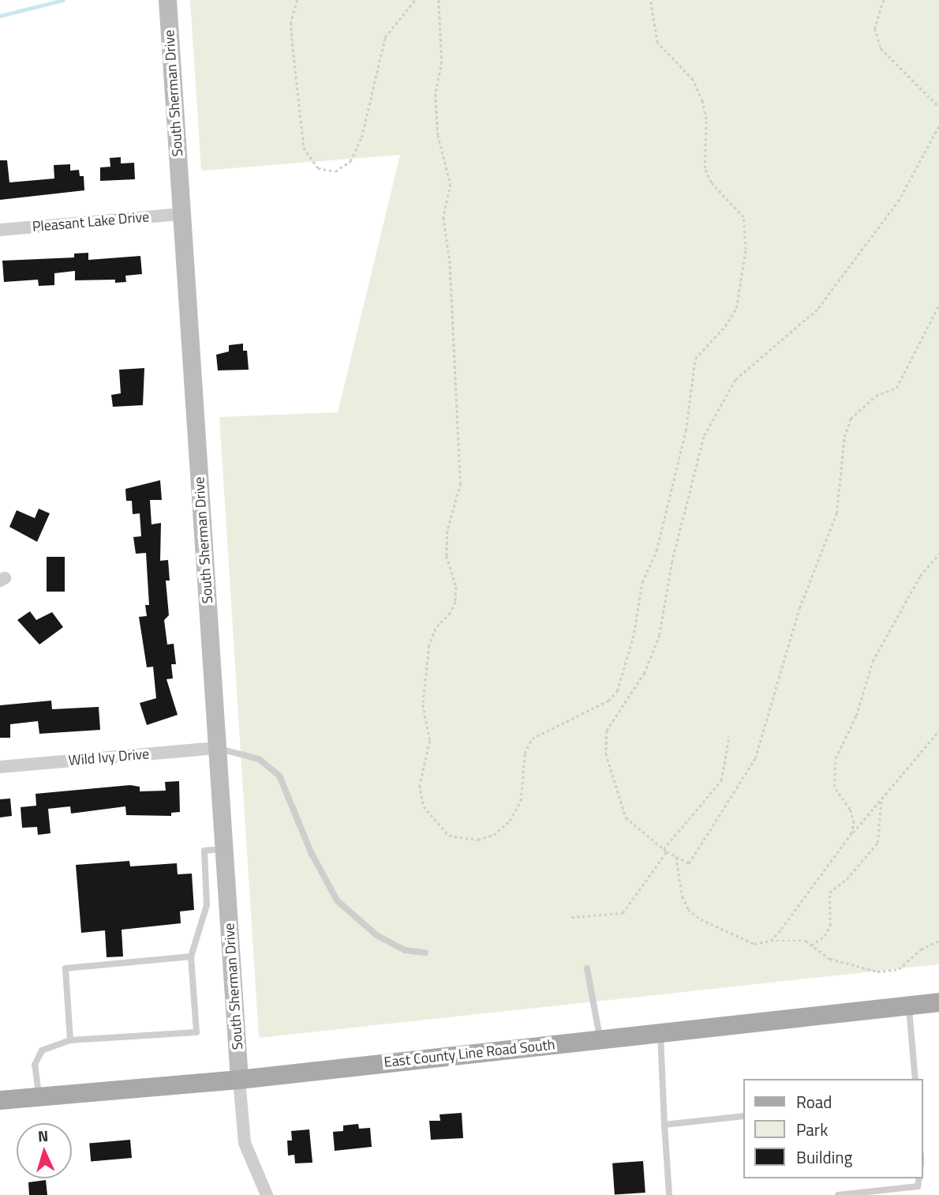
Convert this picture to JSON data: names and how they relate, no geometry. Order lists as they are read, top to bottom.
{
  "streets": {
    "main road": ["East County Line Road South"],
    "street": ["South Sherman Drive", "Pleasant Lake Drive", "Wild Ivy Drive"]
  },
  "crossings": [
    ["South Sherman Drive", "Pleasant Lake Drive"],
    ["South Sherman Drive", "Wild Ivy Drive"],
    ["South Sherman Drive", "East County Line Road South"]
  ],
  "legend": ["Road", "Park", "Building"],
  "north": "top"
}
